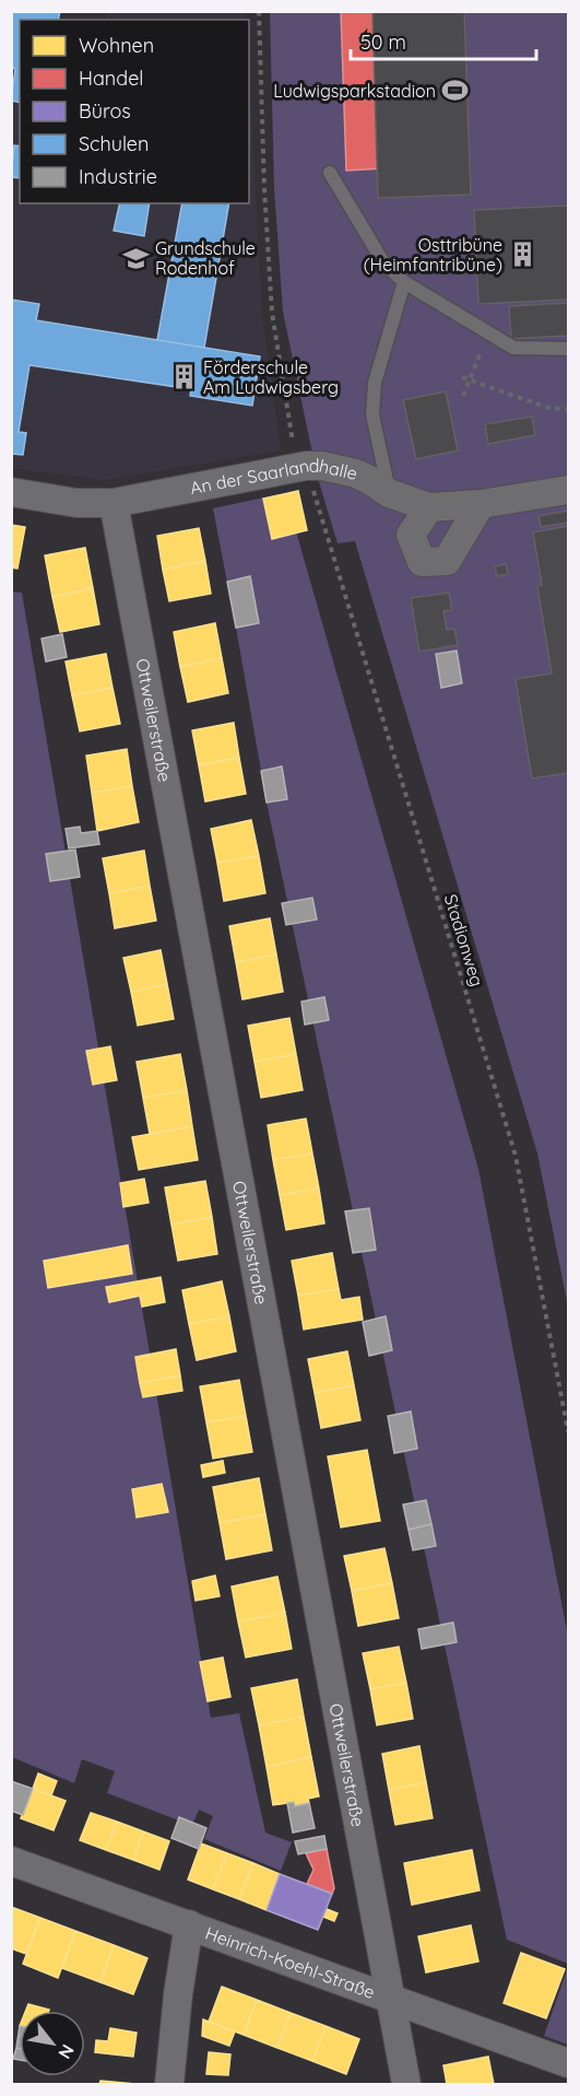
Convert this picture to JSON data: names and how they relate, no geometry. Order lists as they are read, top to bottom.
{
  "streets": {
    "street": ["An der Saarlandhalle", "Ottweilerstraße", "Heinrich-Koehl-Straße"],
    "path": ["Stadionweg"]
  },
  "crossings": [
    ["An der Saarlandhalle", "Ottweilerstraße"],
    ["An der Saarlandhalle", "Stadionweg"],
    ["Ottweilerstraße", "Heinrich-Koehl-Straße"]
  ],
  "places": {
    "sports": ["Ludwigsparkstadion"],
    "building": ["Osttribüne (Heimfantribüne)", "Förderschule Am Ludwigsberg"],
    "school or university": ["Grundschule Rodenhof"]
  },
  "legend": [
    "Wohnen",
    "Handel",
    "Büros",
    "Schulen",
    "Industrie"
  ],
  "scale_bar": "50 m",
  "north": "bottom right"
}
